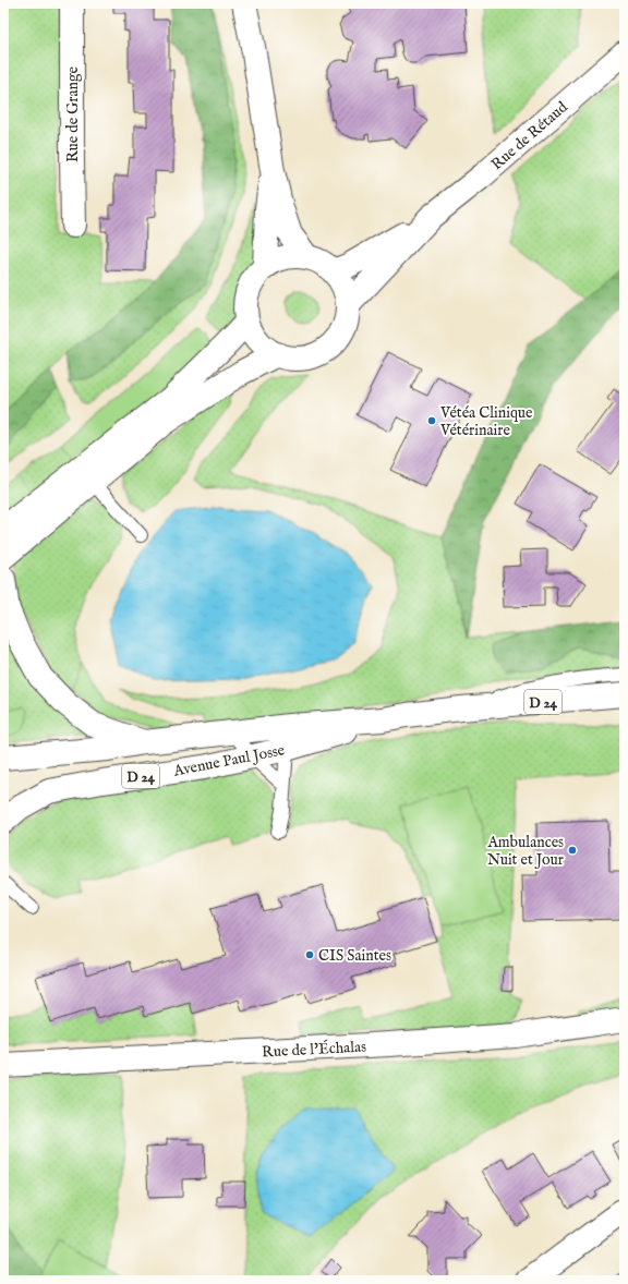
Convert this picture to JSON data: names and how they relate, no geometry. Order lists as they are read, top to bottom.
{
  "streets": {
    "main road": [
      "Rue de Grange",
      "Rue de Rétaud",
      "D 24",
      "Avenue Paul Josse",
      "Rue de l'Échalas"
    ]
  },
  "places": ["Vétéa Clinique Vétérinaire", "Ambulances Nuit et Jour", "CIS Saintes"]
}
